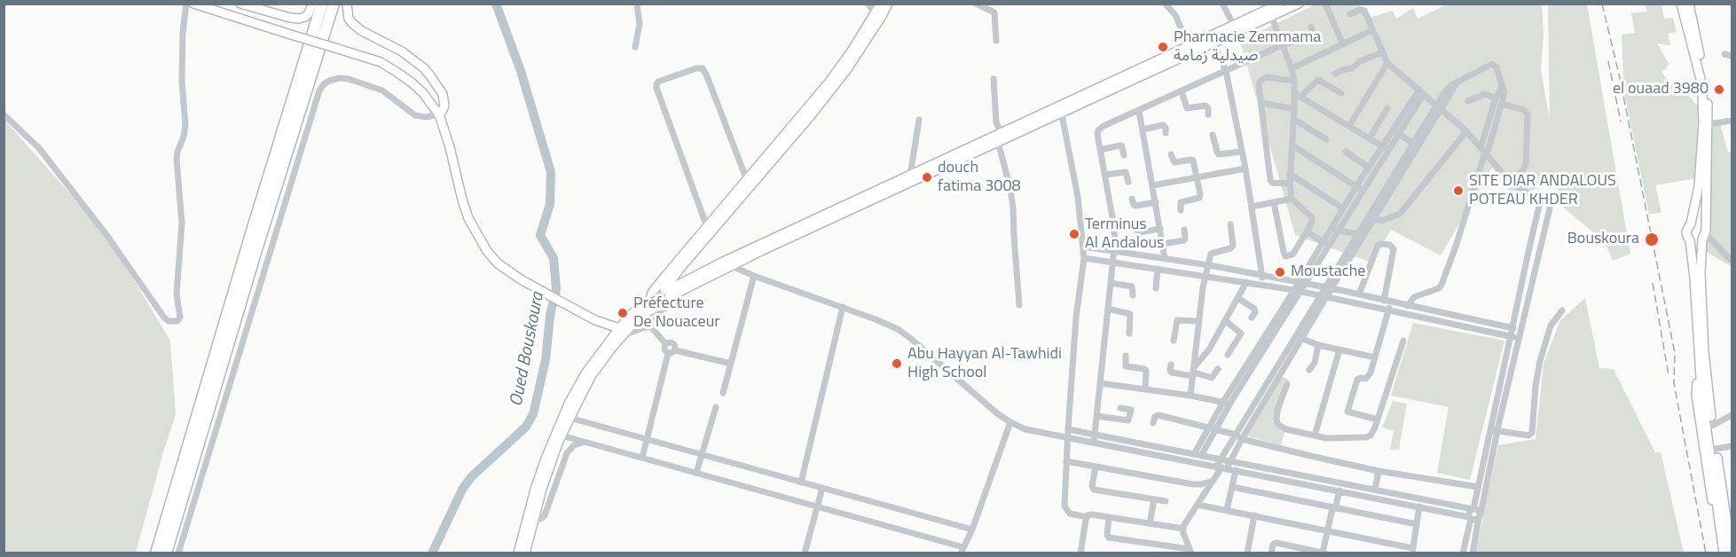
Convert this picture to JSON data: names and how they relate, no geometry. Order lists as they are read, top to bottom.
{
  "water": ["Oued Bouskoura"],
  "places": [
    "Pharmacie Zemmama صيدلية زمامة",
    "el ouaad 3980",
    "douch fatima 3008",
    "SITE DIAR ANDALOUS POTEAU KHDER",
    "Terminus Al Andalous",
    "Bouskoura",
    "Moustache",
    "Préfecture De Nouaceur",
    "Abu Hayyan Al-Tawhidi High School"
  ]
}
